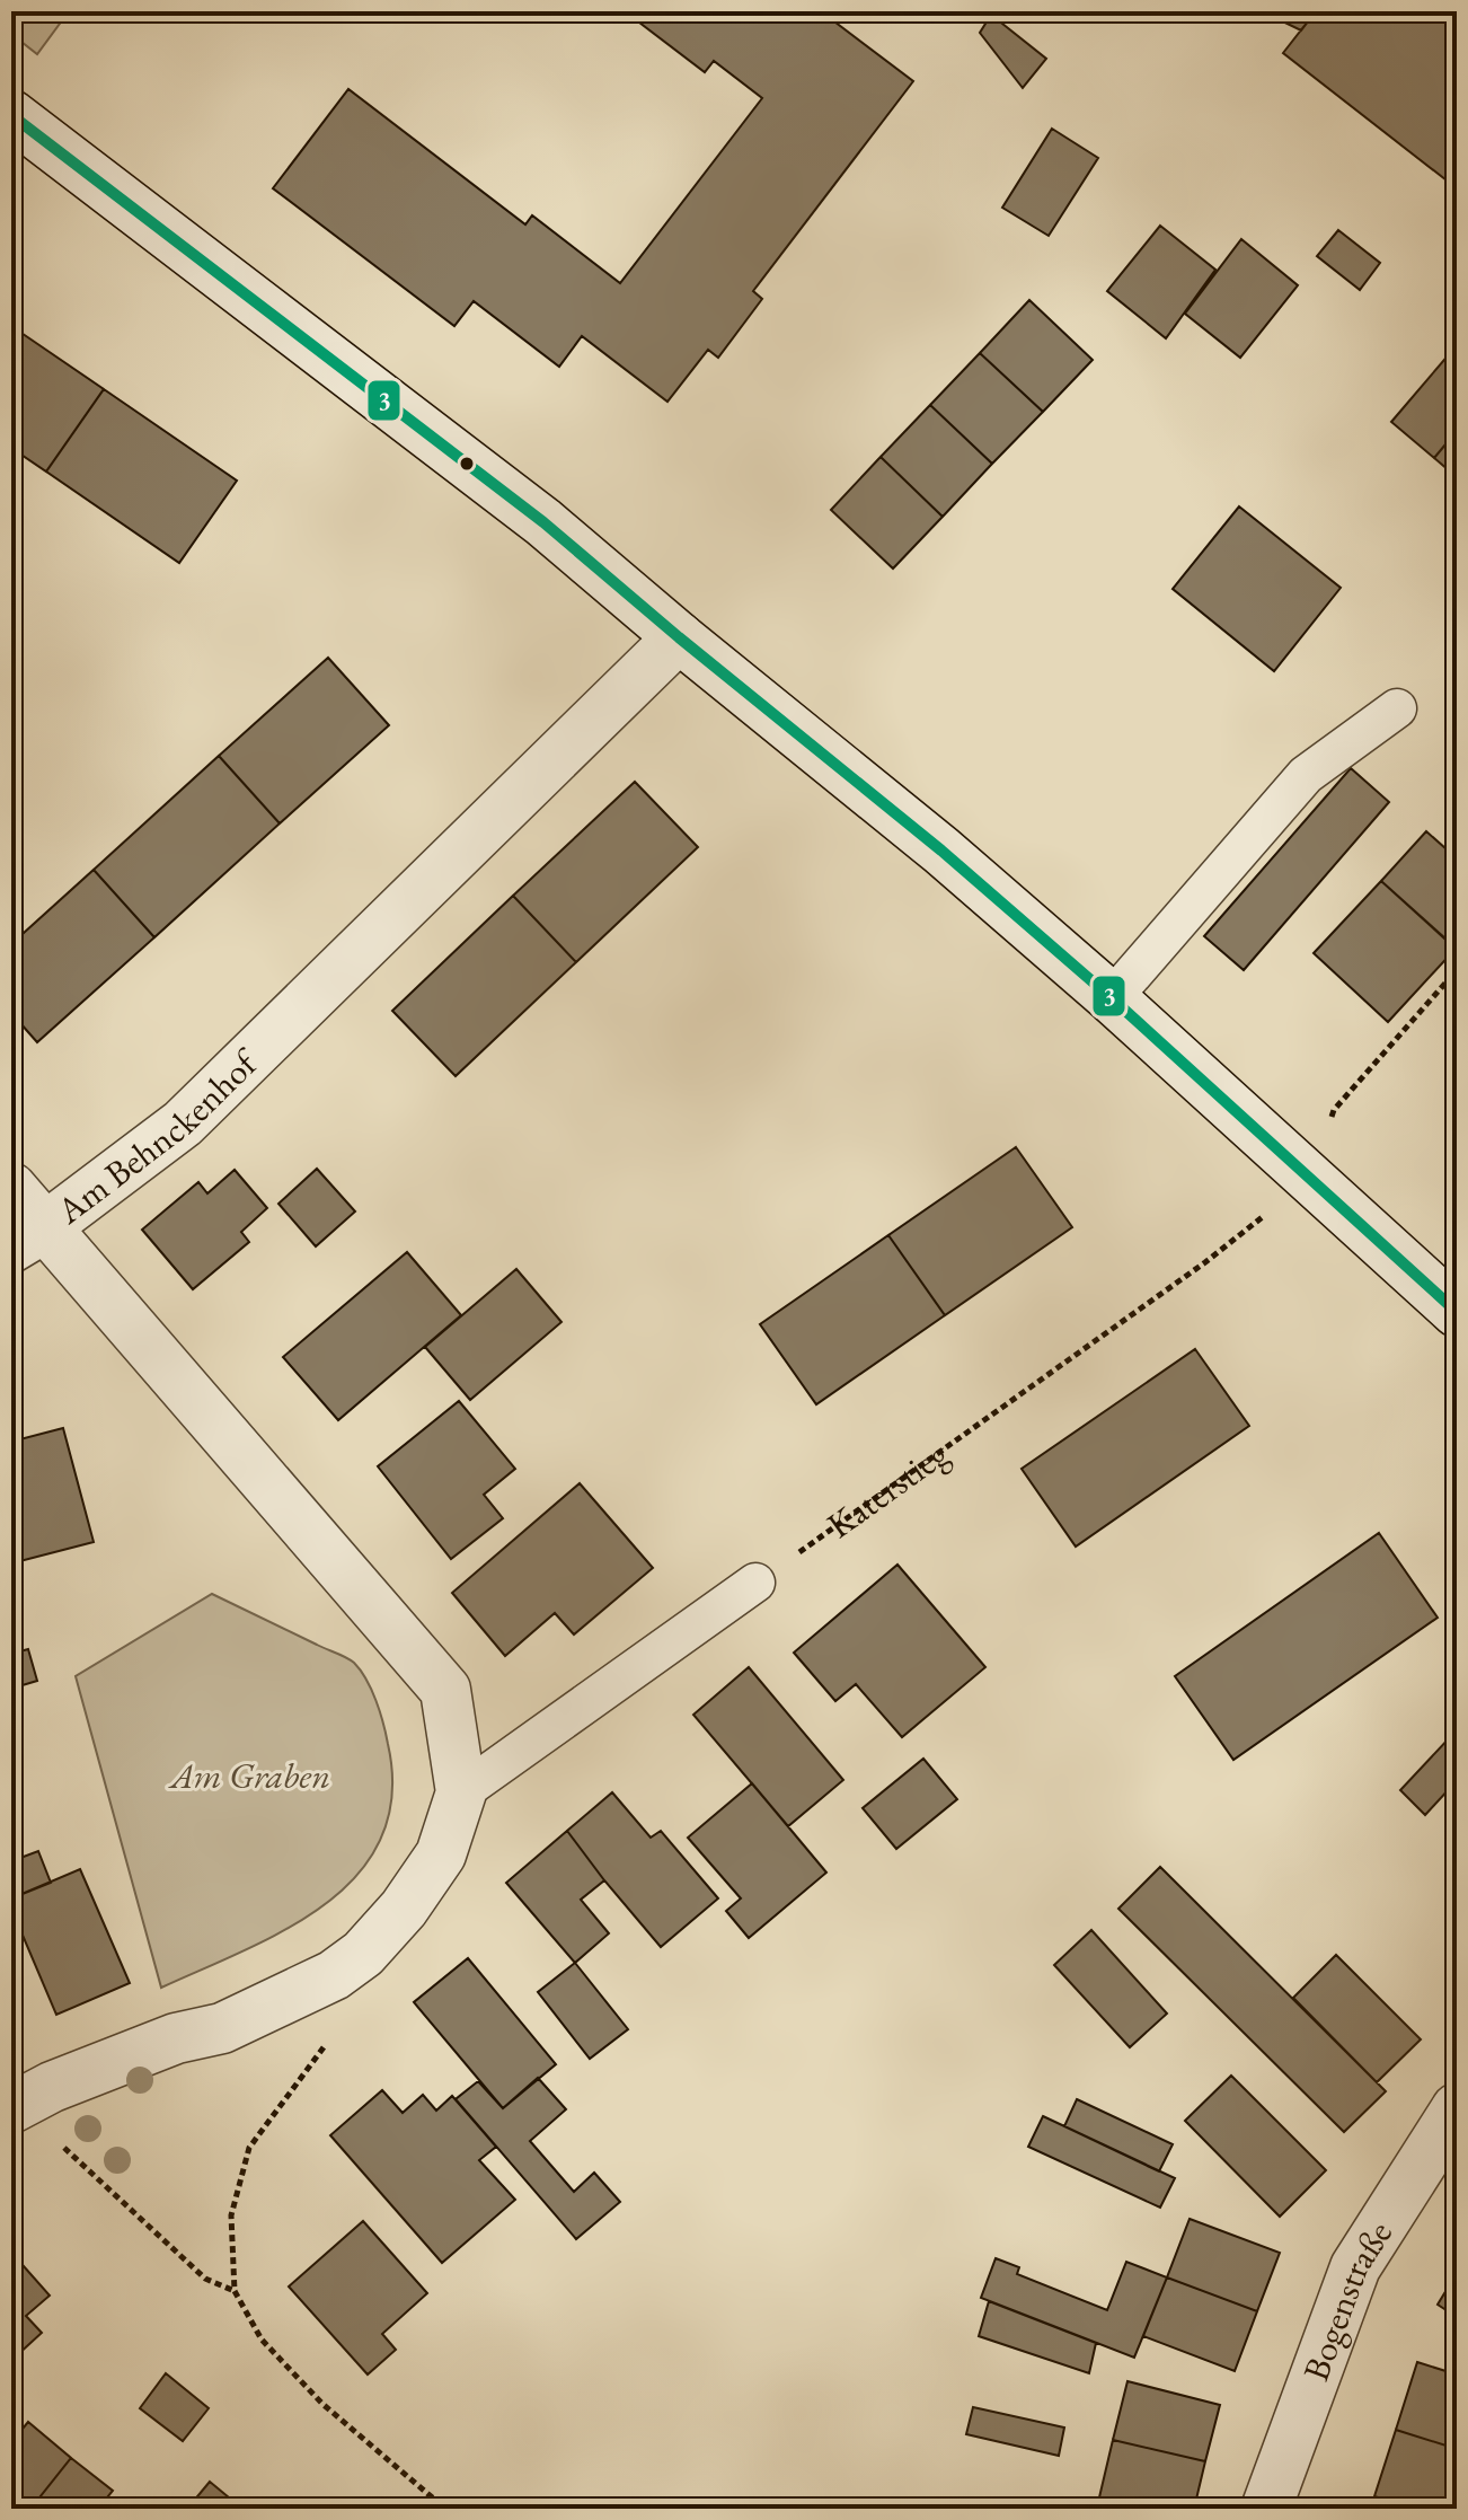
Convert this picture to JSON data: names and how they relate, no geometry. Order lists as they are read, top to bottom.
{
  "streets": {
    "street": ["Am Behnckenhof", "Bogenstraße"],
    "path": ["Katerstieg"]
  },
  "parks": ["Am Graben"],
  "lines": ["transit line 3"]
}
